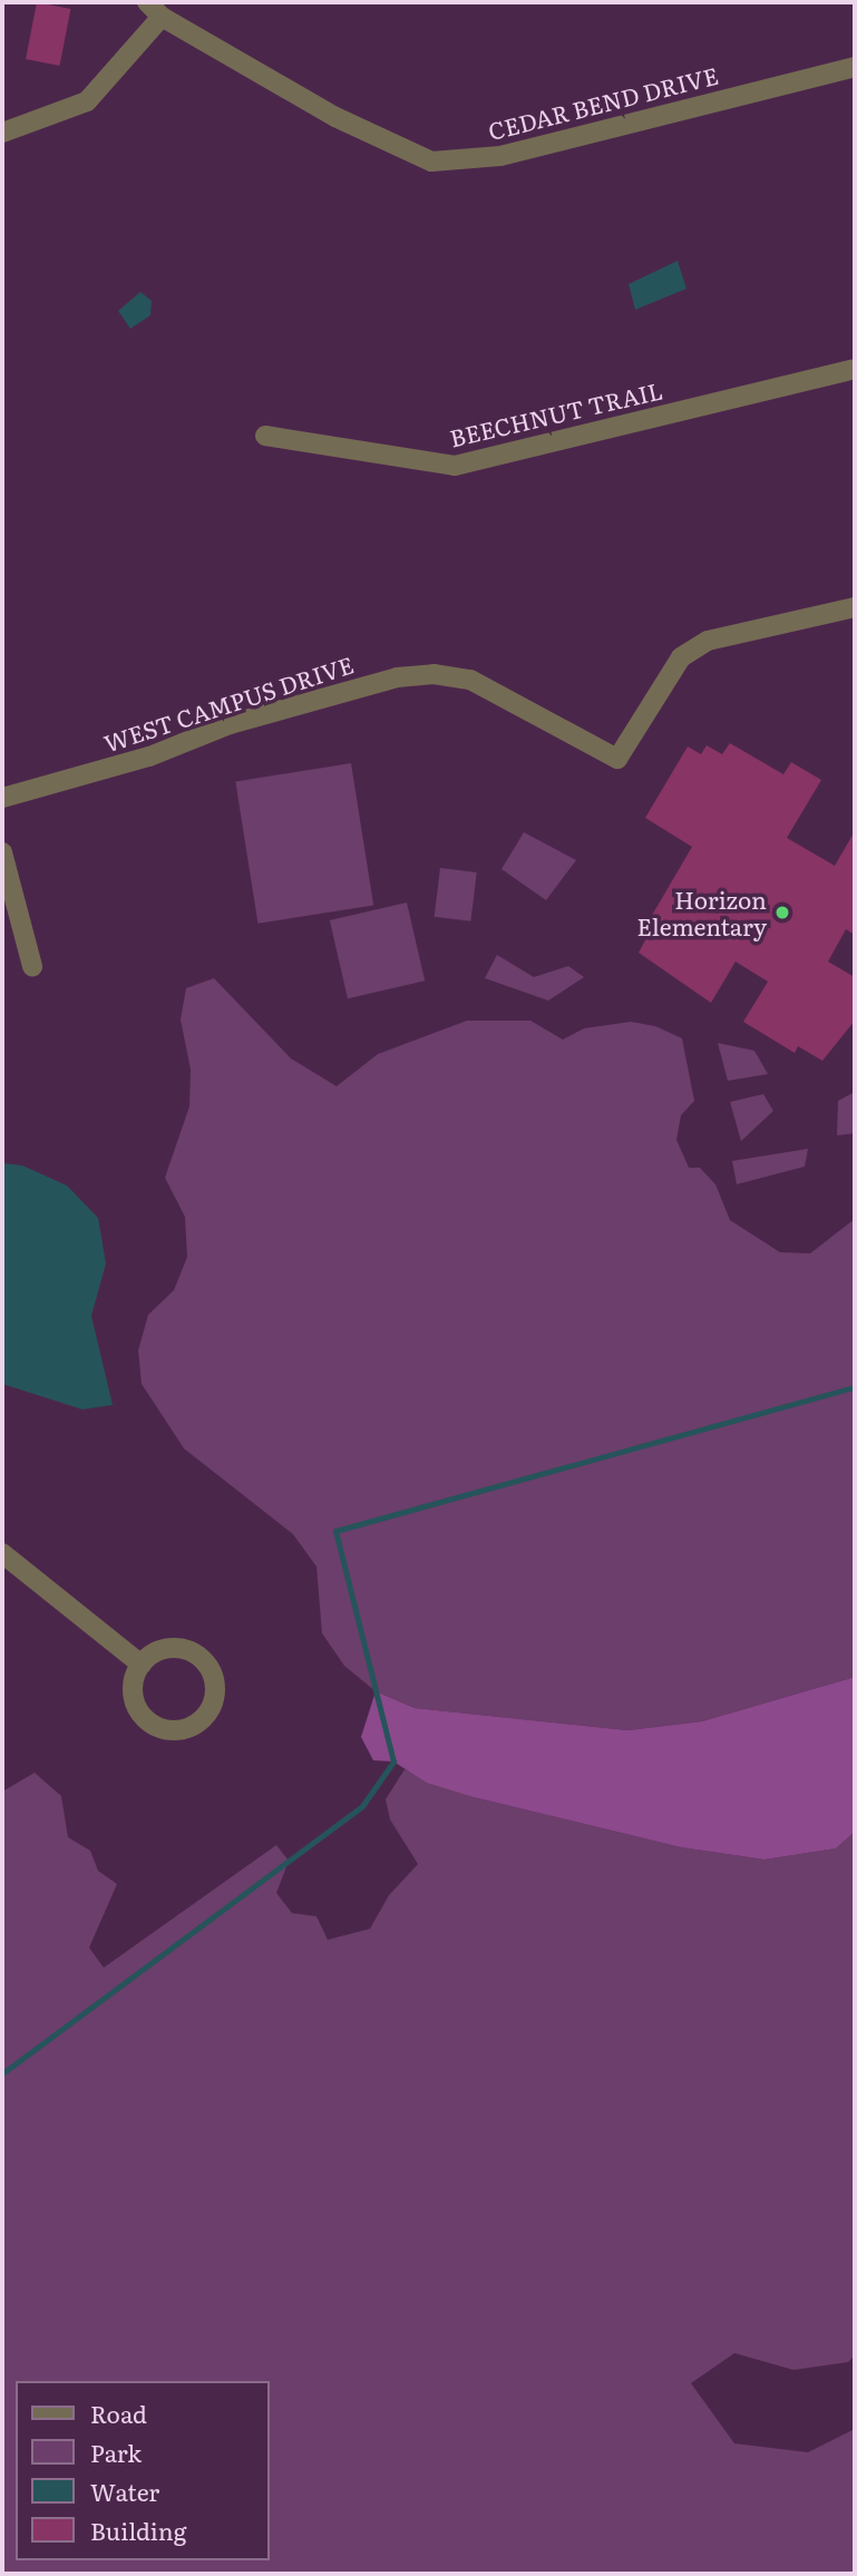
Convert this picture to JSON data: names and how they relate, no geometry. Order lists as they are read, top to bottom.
{
  "streets": {
    "street": ["CEDAR BEND DRIVE", "BEECHNUT TRAIL", "WEST CAMPUS DRIVE"]
  },
  "places": ["Horizon Elementary"],
  "legend": [
    "Road",
    "Park",
    "Water",
    "Building"
  ]
}
